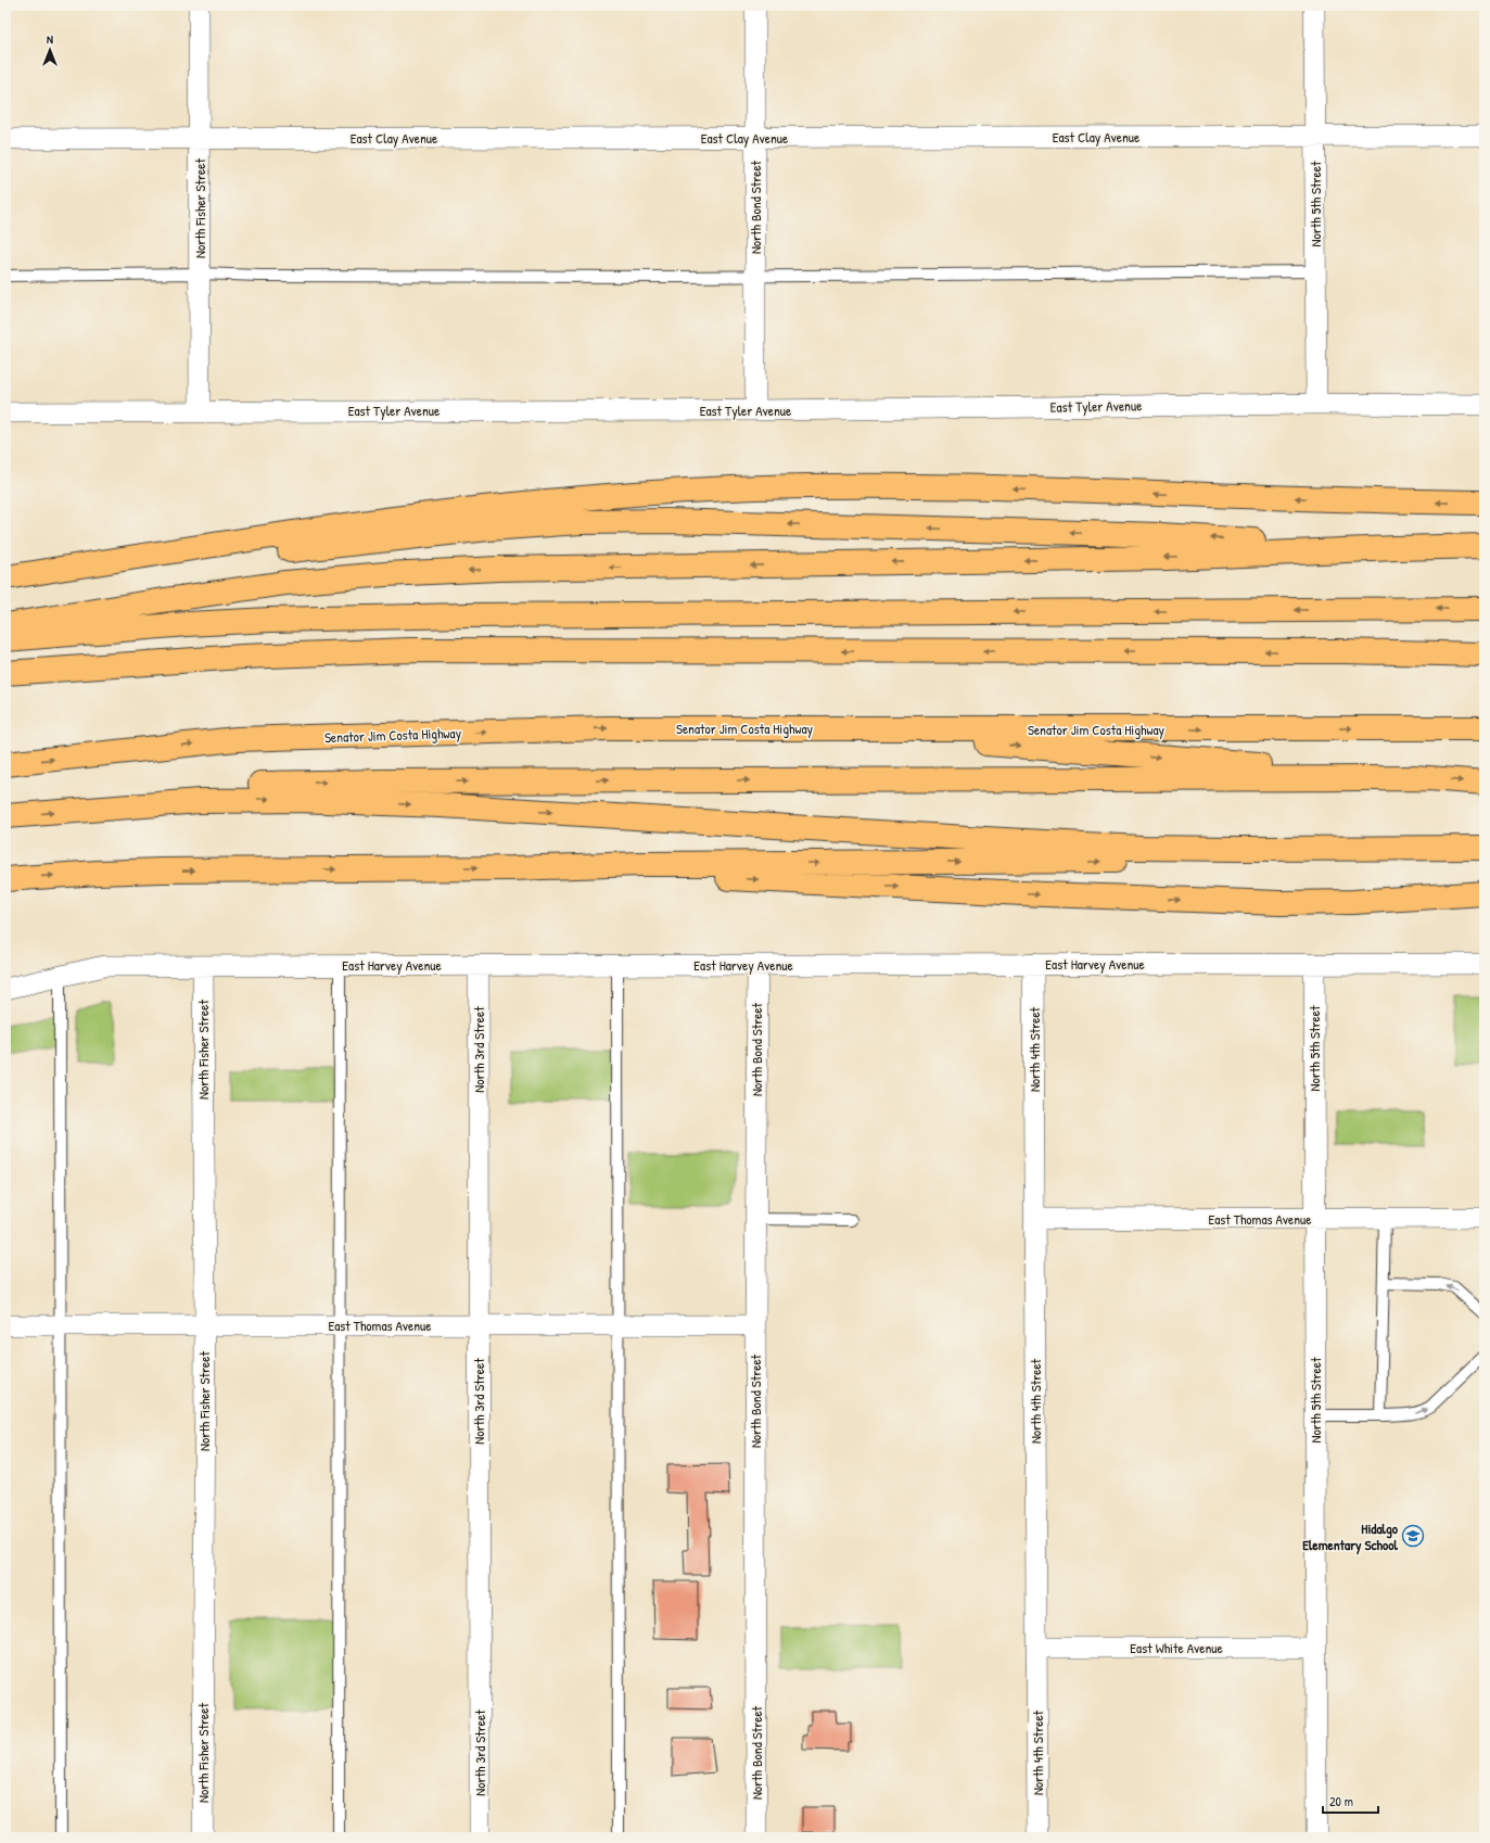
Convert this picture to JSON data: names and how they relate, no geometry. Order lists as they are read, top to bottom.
{
  "streets": {
    "highway": ["Senator Jim Costa Highway"],
    "street": [
      "East Clay Avenue",
      "North 5th Street",
      "North Bond Street",
      "North Fisher Street",
      "East Tyler Avenue",
      "East Harvey Avenue",
      "North 3rd Street",
      "North 4th Street",
      "East Thomas Avenue",
      "East White Avenue"
    ]
  },
  "crossings": [
    ["East Clay Avenue", "North 5th Street"],
    ["East Clay Avenue", "North Bond Street"],
    ["East Clay Avenue", "North Fisher Street"],
    ["North 5th Street", "East Tyler Avenue"],
    ["North 5th Street", "East Harvey Avenue"],
    ["North 5th Street", "East Thomas Avenue"],
    ["North 5th Street", "East White Avenue"],
    ["North Bond Street", "East Tyler Avenue"],
    ["North Bond Street", "East Harvey Avenue"],
    ["North Bond Street", "East Thomas Avenue"],
    ["North Fisher Street", "East Tyler Avenue"],
    ["North Fisher Street", "East Harvey Avenue"],
    ["North Fisher Street", "East Thomas Avenue"],
    ["East Harvey Avenue", "North 3rd Street"],
    ["East Harvey Avenue", "North 4th Street"],
    ["North 3rd Street", "East Thomas Avenue"],
    ["North 4th Street", "East Thomas Avenue"],
    ["North 4th Street", "East White Avenue"]
  ],
  "places": {
    "school or university": ["Hidalgo Elementary School"]
  },
  "scale_bar": "20 m",
  "north": "top"
}
